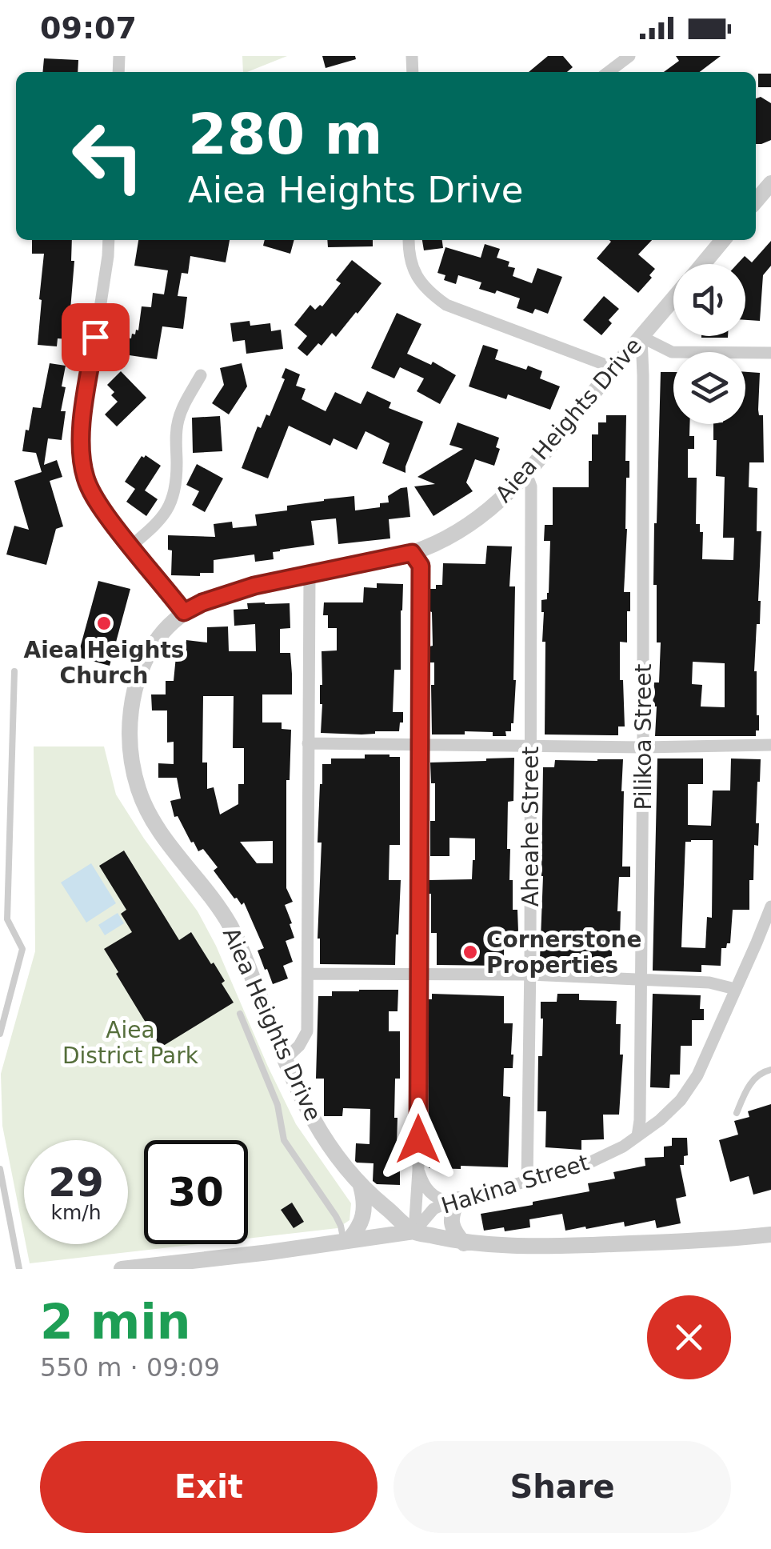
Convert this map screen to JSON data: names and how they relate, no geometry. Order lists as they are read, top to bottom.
{
  "streets": {
    "street": [
      "Aiea Heights Drive",
      "Pilikoa Street",
      "Aheahe Street",
      "Hakina Street"
    ]
  },
  "crossings": [
    ["Aiea Heights Drive", "Pilikoa Street"],
    ["Aiea Heights Drive", "Aheahe Street"],
    ["Aiea Heights Drive", "Hakina Street"],
    ["Pilikoa Street", "Hakina Street"],
    ["Aheahe Street", "Hakina Street"]
  ],
  "parks": ["Aiea District Park"],
  "places": ["Aiea Heights Church", "Cornerstone Properties"],
  "page": {
    "status": "09:07",
    "turn": ["280 m", "Aiea Heights Drive"],
    "speed": "29 km/h",
    "limit": "30",
    "heading": ["2 min", "550 m · 09:09"],
    "buttons": ["Exit", "Share"]
  }
}
